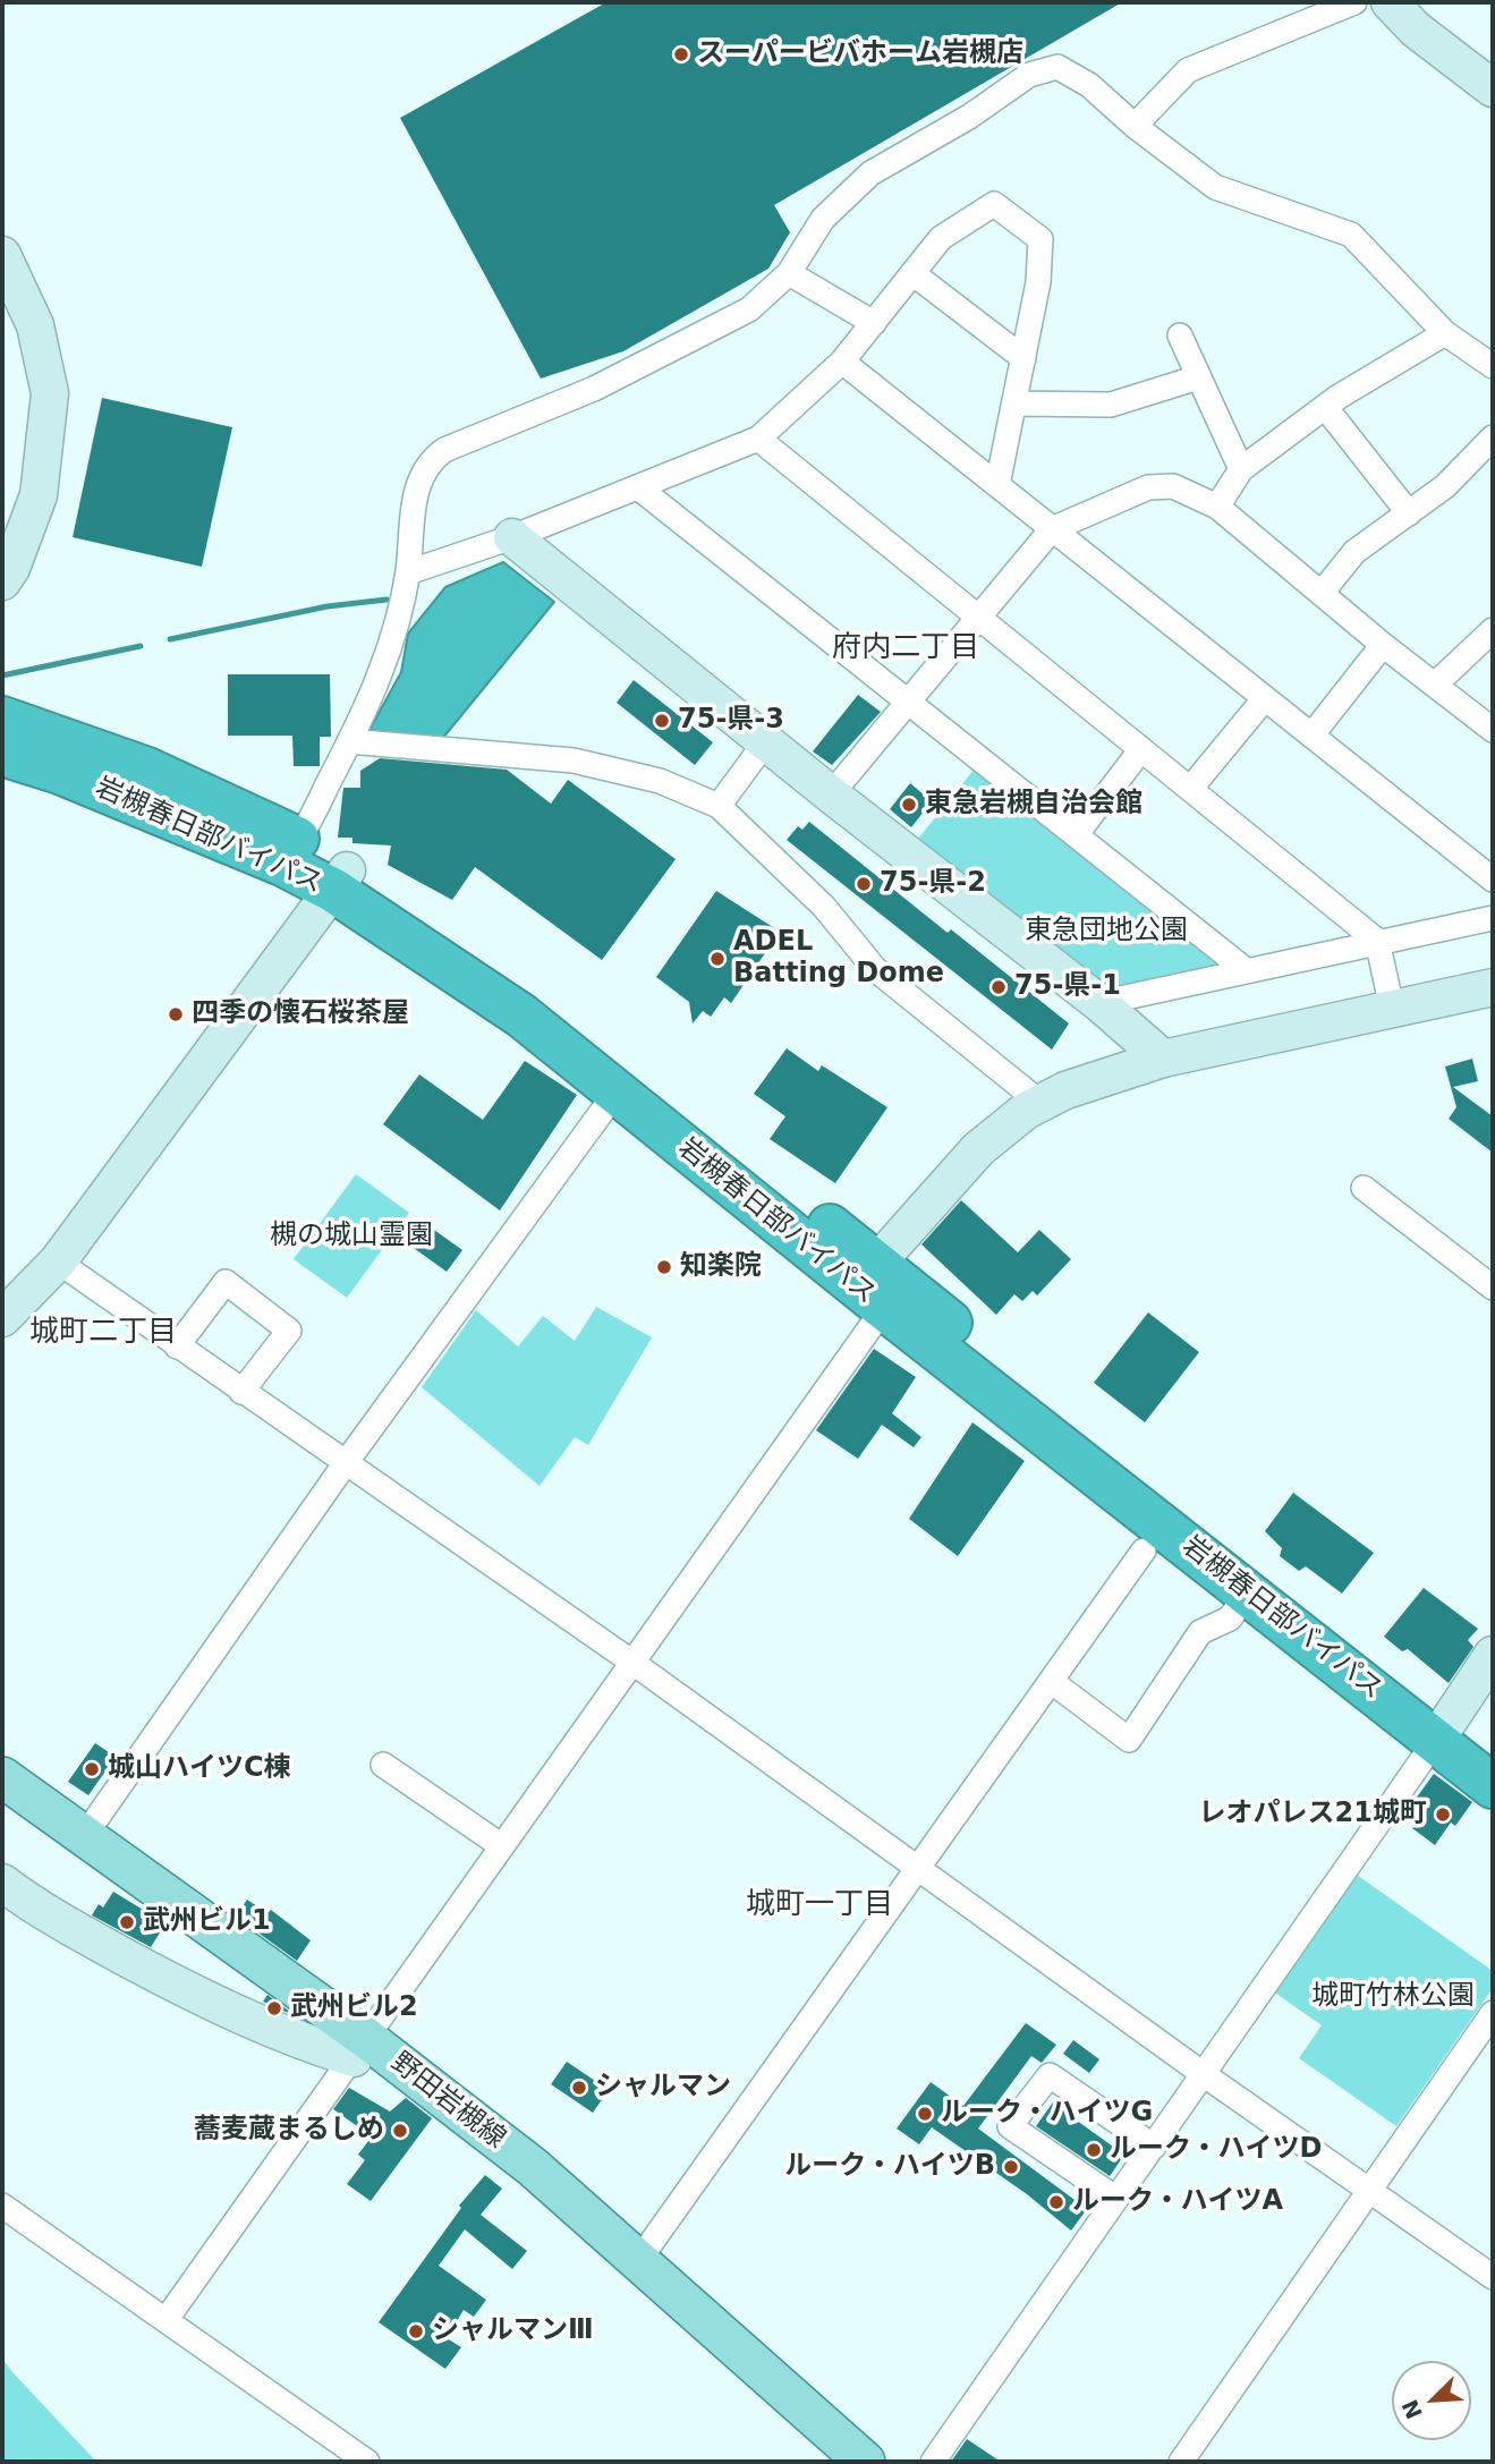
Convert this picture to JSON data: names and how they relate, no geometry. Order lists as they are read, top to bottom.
{
  "streets": {
    "highway": ["岩槻春日部バイパス"],
    "main road": ["野田岩槻線"]
  },
  "districts": ["府内二丁目", "城町二丁目", "城町一丁目"],
  "parks": ["東急団地公園", "槻の城山霊園", "城町竹林公園"],
  "places": [
    "スーパービバホーム岩槻店",
    "75-県-3",
    "東急岩槻自治会館",
    "75-県-2",
    "ADEL Batting Dome",
    "75-県-1",
    "四季の懐石桜茶屋",
    "知楽院",
    "城山ハイツC棟",
    "レオパレス21城町",
    "武州ビル1",
    "武州ビル2",
    "シャルマン",
    "ルーク・ハイツG",
    "蕎麦蔵まるしめ",
    "ルーク・ハイツD",
    "ルーク・ハイツB",
    "ルーク・ハイツA",
    "シャルマンⅢ"
  ],
  "north": "bottom left"
}
